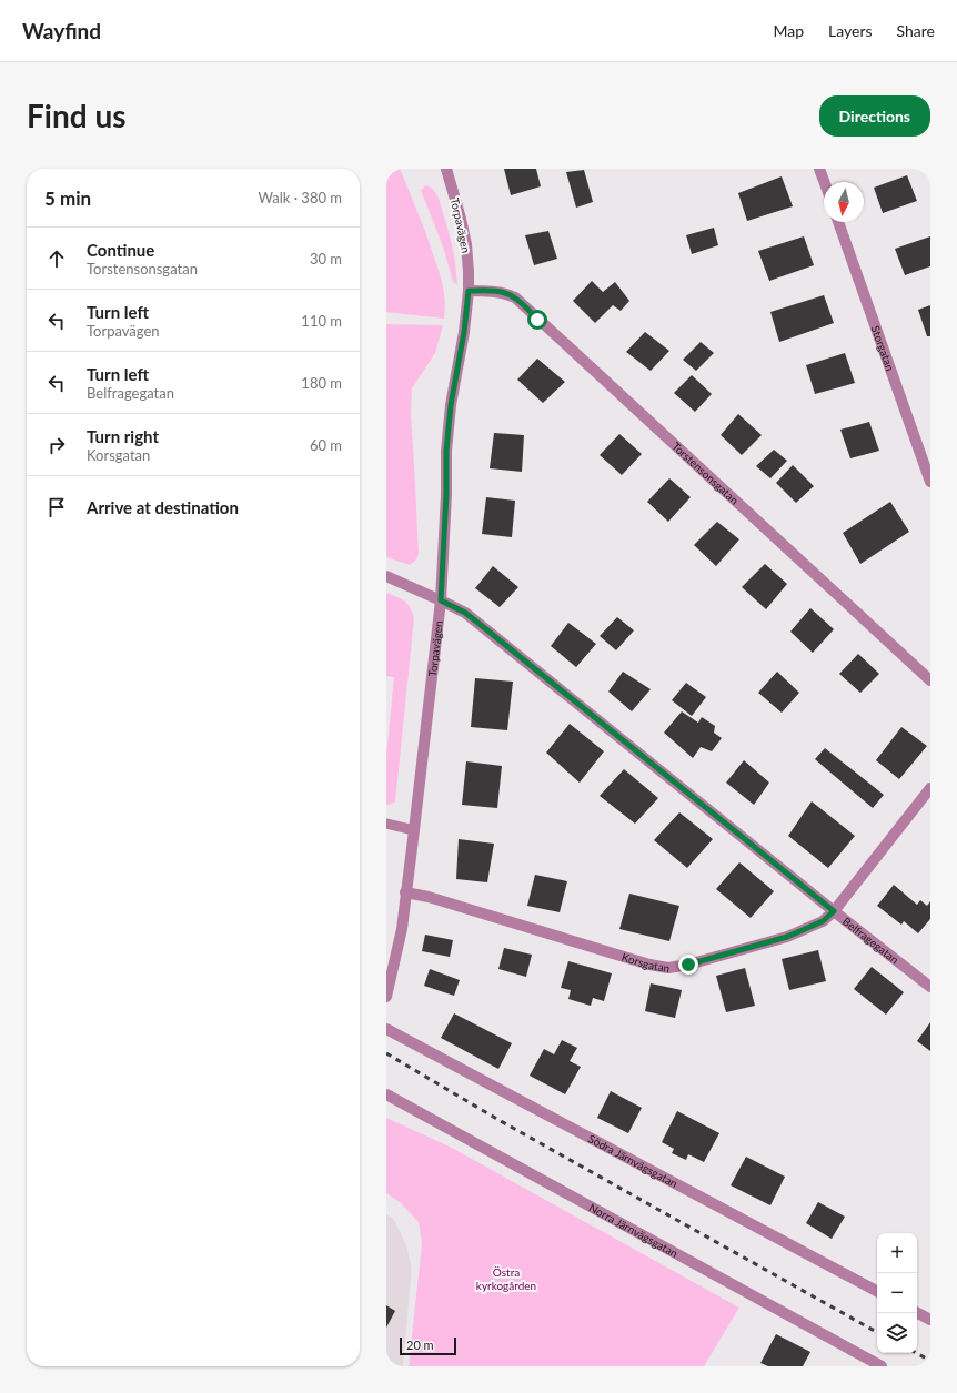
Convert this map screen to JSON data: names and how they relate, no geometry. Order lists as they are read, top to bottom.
{
  "streets": {
    "street": [
      "Torpavägen",
      "Storgatan",
      "Torstensonsgatan",
      "Belfragegatan",
      "Korsgatan",
      "Södra Järnvägsgatan",
      "Norra Järnvägsgatan"
    ]
  },
  "crossings": [
    ["Torpavägen", "Torstensonsgatan"],
    ["Torpavägen", "Belfragegatan"],
    ["Torpavägen", "Korsgatan"],
    ["Belfragegatan", "Korsgatan"]
  ],
  "parks": ["Östra kyrkogården"],
  "scale_bar": "20 m",
  "north": "bottom",
  "page": {
    "header": "Wayfind",
    "nav": ["Map", "Layers", "Share"],
    "buttons": "Directions",
    "title": "Find us",
    "heading": ["5 min", "Walk · 380 m"],
    "list": [
      ["Continue", "Torstensonsgatan", "30 m"],
      ["Turn left", "Torpavägen", "110 m"],
      ["Turn left", "Belfragegatan", "180 m"],
      ["Turn right", "Korsgatan", "60 m"],
      "Arrive at destination"
    ],
    "map_buttons": ["+", "−"],
    "scale": "20 m"
  }
}
